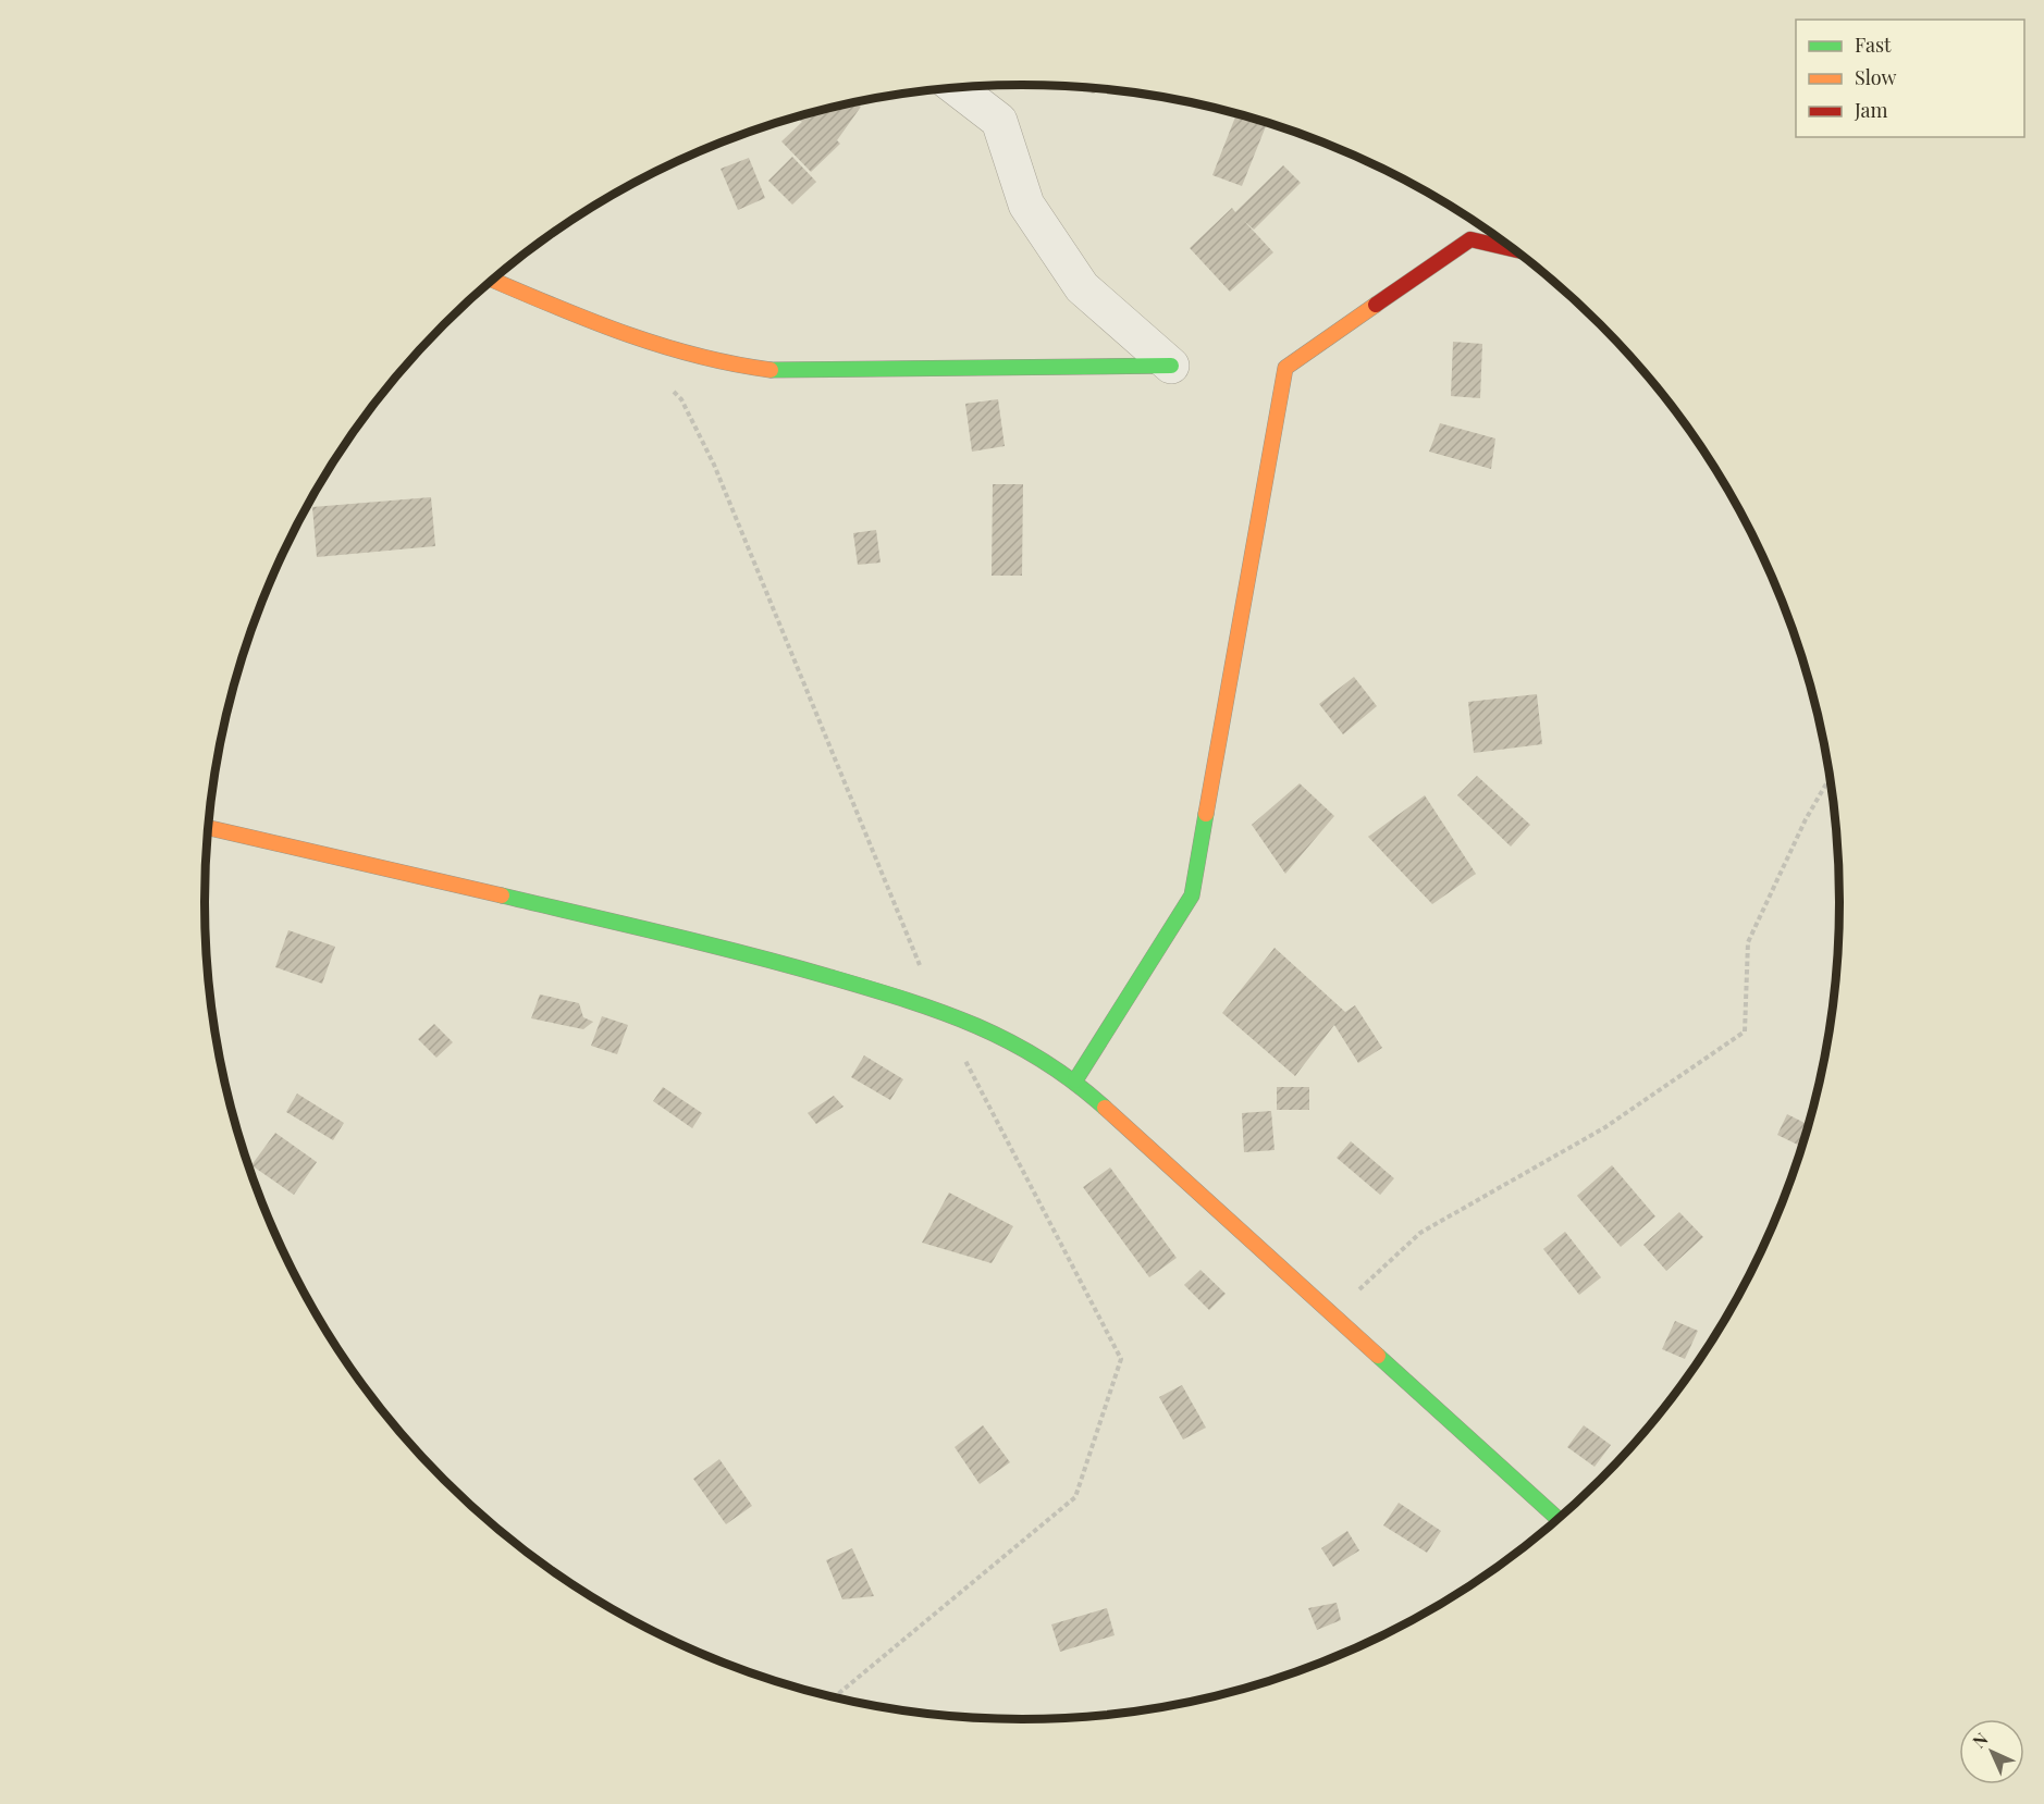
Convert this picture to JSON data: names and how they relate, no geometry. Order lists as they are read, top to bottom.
{
  "legend": ["Fast", "Slow", "Jam"],
  "north": "top left"
}
